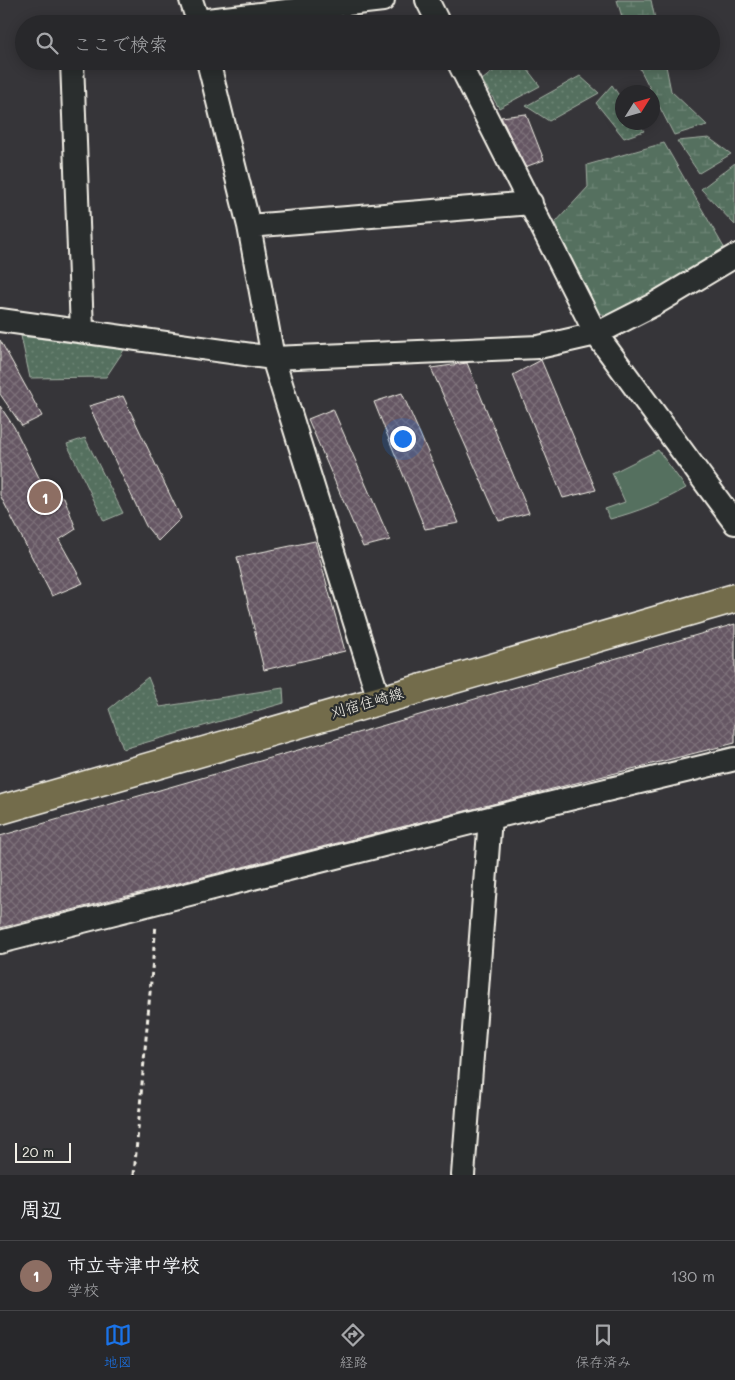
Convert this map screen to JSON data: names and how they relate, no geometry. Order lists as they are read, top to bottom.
{
  "streets": {
    "main road": ["刈宿住崎線"]
  },
  "scale_bar": "20 m",
  "north": "top right",
  "page": {
    "search": "ここで検索",
    "pins": "1",
    "scale": "20 m",
    "heading": "周辺",
    "list": [
      {
        "mark": "1",
        "name": "市立寺津中学校",
        "note": "学校",
        "value": "130 m"
      }
    ],
    "nav": ["地図", "経路", "保存済み"]
  }
}
